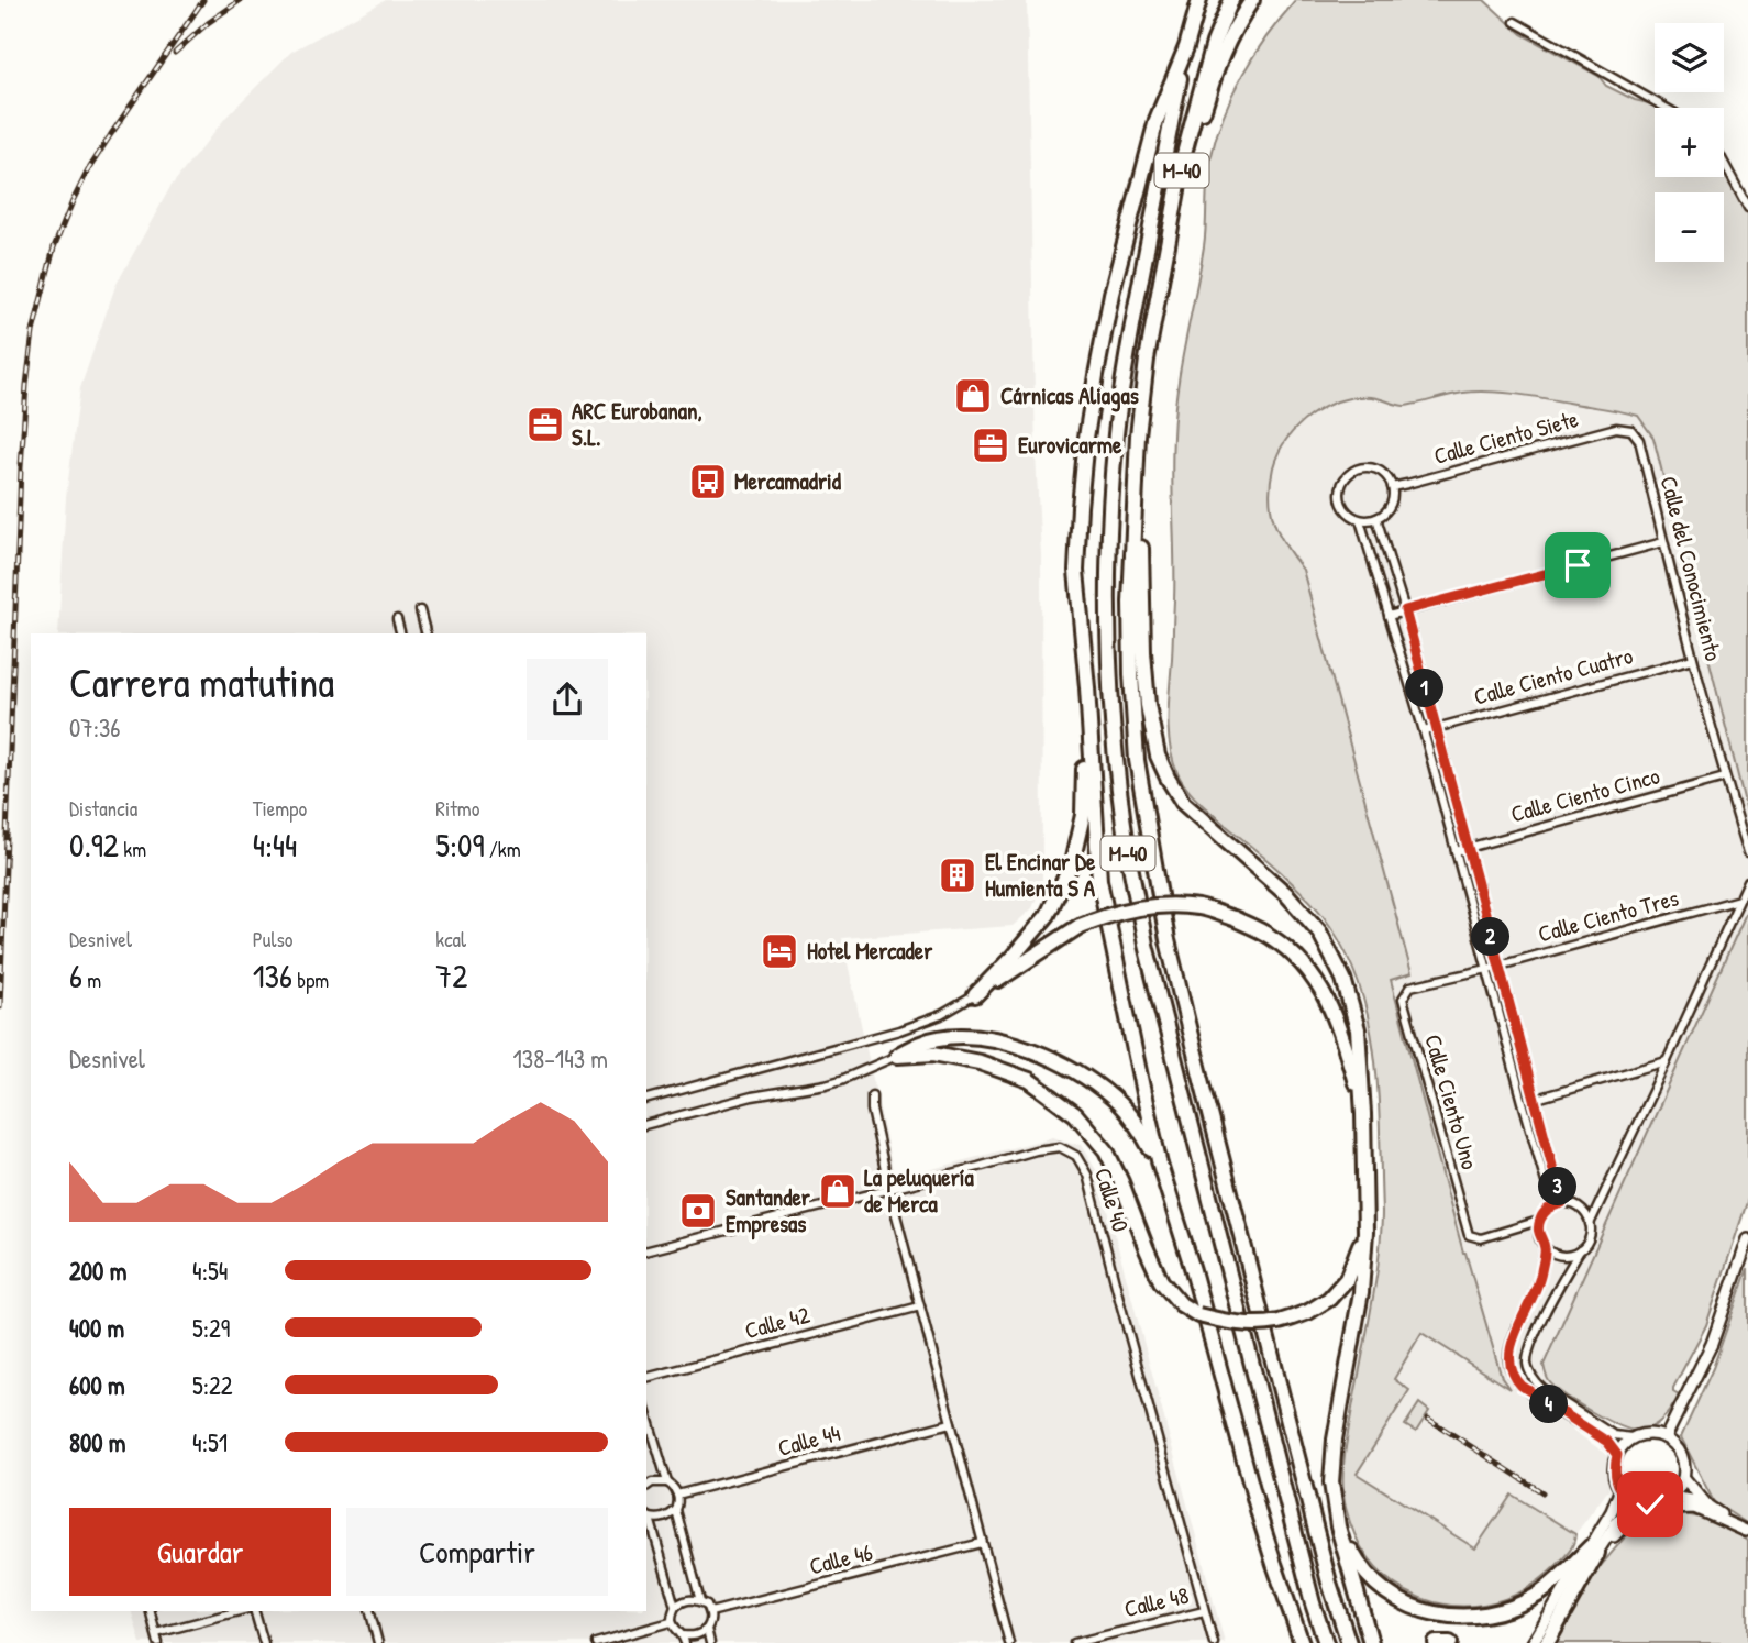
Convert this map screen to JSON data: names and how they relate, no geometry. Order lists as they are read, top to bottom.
{
  "streets": {
    "highway": ["M-40"],
    "street": [
      "Calle Ciento Siete",
      "Calle del Conocimiento",
      "Calle Ciento Cuatro",
      "Calle Ciento Cinco",
      "Calle Ciento Tres",
      "Calle Ciento Uno",
      "Calle 40",
      "Calle 42",
      "Calle 44",
      "Calle 46",
      "Calle 48"
    ]
  },
  "crossings": [
    ["Calle Ciento Siete", "Calle del Conocimiento"],
    ["Calle del Conocimiento", "Calle Ciento Cuatro"],
    ["Calle del Conocimiento", "Calle Ciento Cinco"],
    ["Calle Ciento Tres", "Calle Ciento Uno"],
    ["Calle 40", "Calle 48"]
  ],
  "places": {
    "shop": ["Cárnicas Aliagas", "La peluquería de Merca"],
    "office": ["ARC Eurobanan, S.L.", "Eurovicarme"],
    "bus stop": ["Mercamadrid"],
    "building": ["El Encinar De Humienta S A"],
    "hotel": ["Hotel Mercader"],
    "bank": ["Santander Empresas"]
  },
  "page": {
    "map_buttons": ["+", "−"],
    "heading": ["Carrera matutina", "07:36"],
    "pins": [
      "1",
      "2",
      "3",
      "4"
    ],
    "stats": [
      ["Distancia", "0.92 km"],
      ["Tiempo", "4:44"],
      ["Ritmo", "5:09 /km"],
      ["Desnivel", "6 m"],
      ["Pulso", "136 bpm"],
      ["kcal", "72"]
    ],
    "chart": ["Desnivel", "138–143 m"],
    "list": [
      {
        "name": "200 m",
        "note": "4:54"
      },
      {
        "name": "400 m",
        "note": "5:29"
      },
      {
        "name": "600 m",
        "note": "5:22"
      },
      {
        "name": "800 m",
        "note": "4:51"
      }
    ],
    "buttons": ["Guardar", "Compartir"]
  }
}
